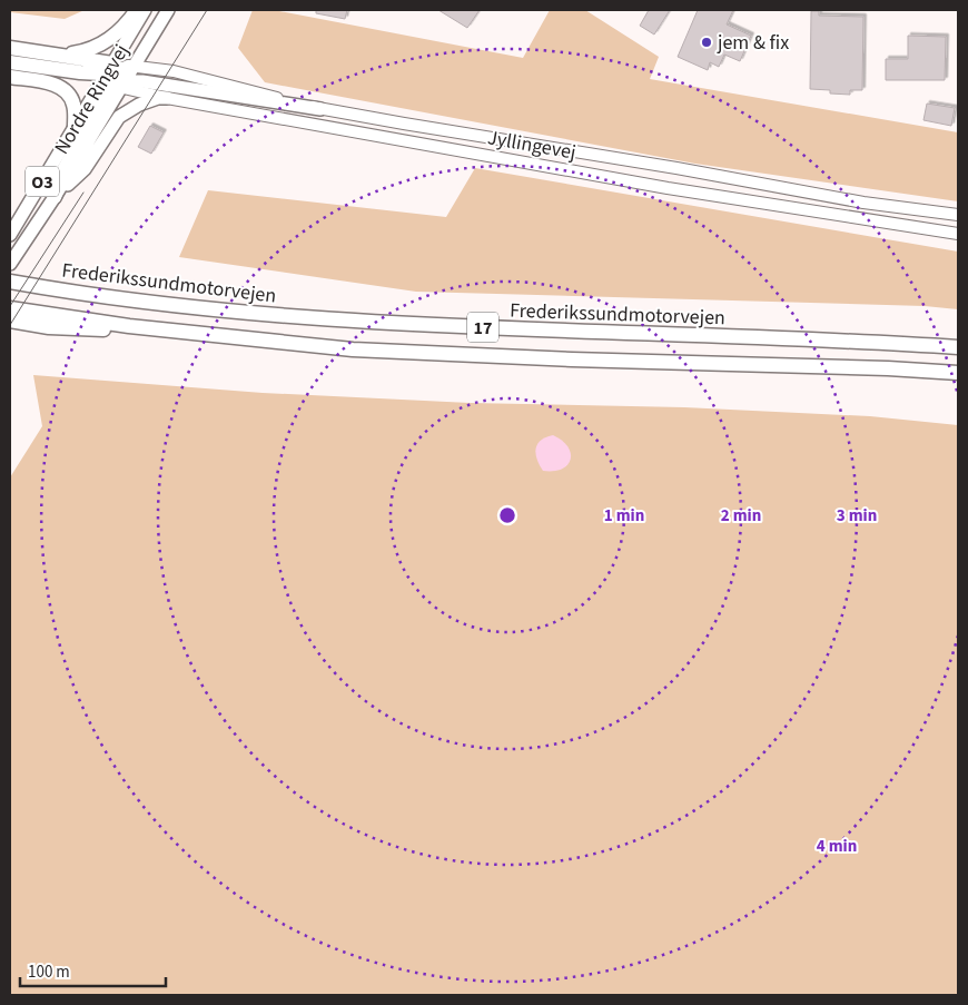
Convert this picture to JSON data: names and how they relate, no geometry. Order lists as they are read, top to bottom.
{
  "streets": {
    "highway": ["Frederikssundmotorvejen", "17"],
    "main road": ["Nordre Ringvej", "O3"],
    "street": ["Jyllingevej"]
  },
  "crossings": [
    ["Nordre Ringvej", "Jyllingevej"]
  ],
  "places": ["jem & fix"],
  "scale_bar": "100 m",
  "rings": [
    "1 min",
    "2 min",
    "3 min",
    "4 min"
  ]
}
